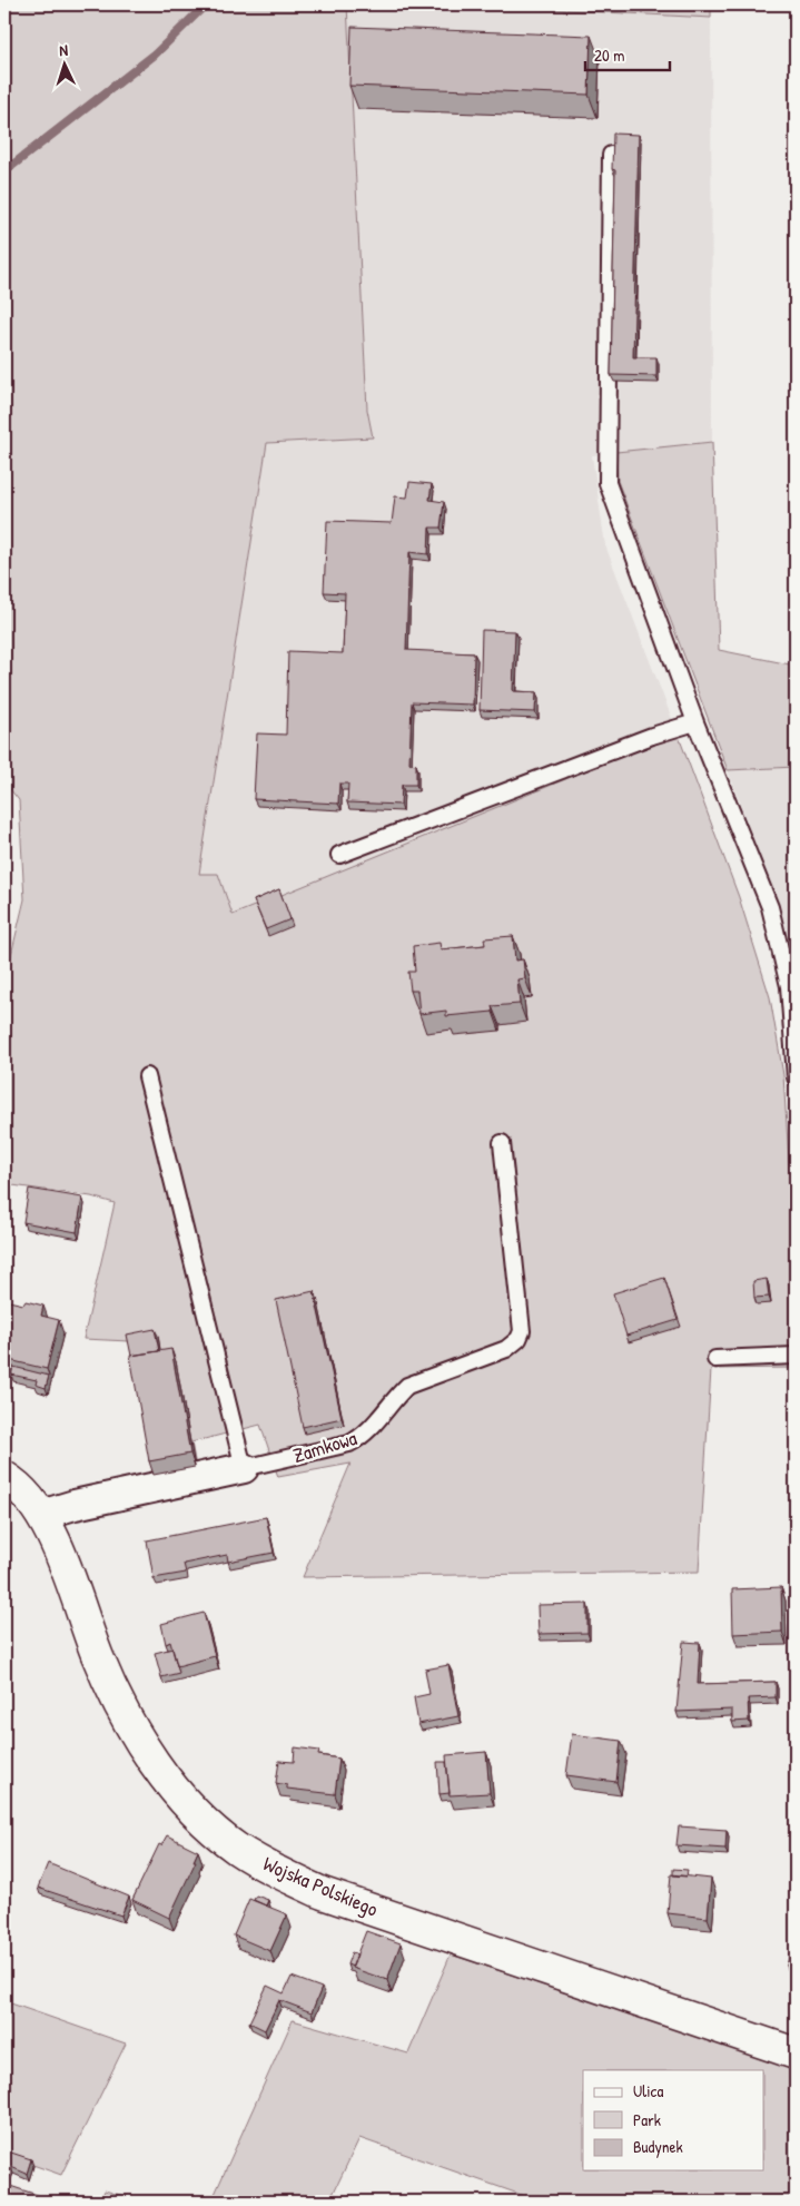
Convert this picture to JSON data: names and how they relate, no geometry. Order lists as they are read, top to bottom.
{
  "streets": {
    "street": ["Zamkowa", "Wojska Polskiego"]
  },
  "crossings": [
    ["Zamkowa", "Wojska Polskiego"]
  ],
  "legend": ["Ulica", "Park", "Budynek"],
  "scale_bar": "20 m",
  "north": "top"
}
